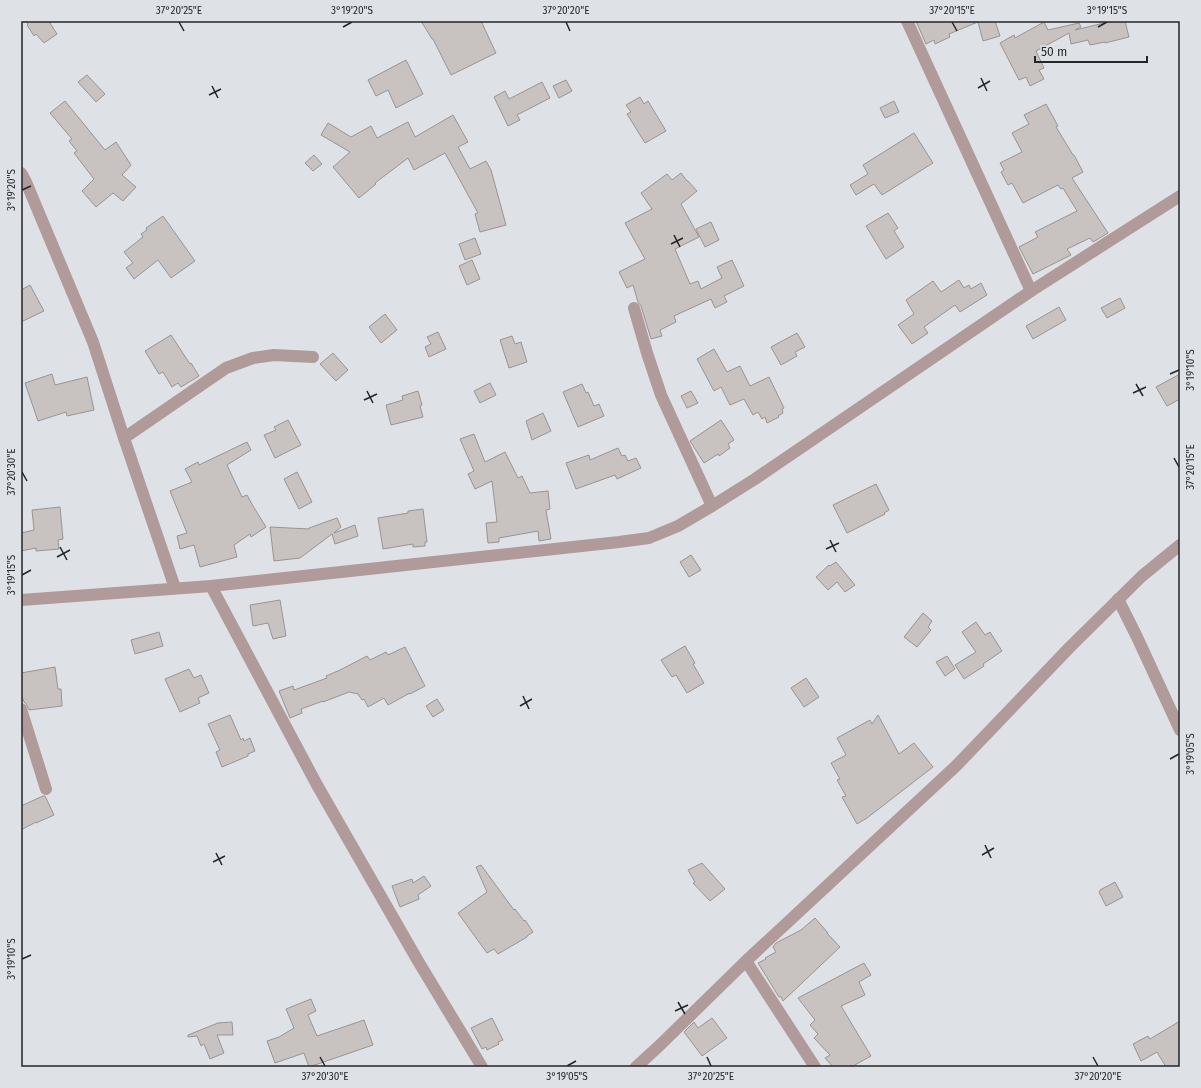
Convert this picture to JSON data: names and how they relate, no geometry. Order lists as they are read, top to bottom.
{
  "scale_bar": "50 m",
  "coordinates": [
    "37°20'25\"E",
    "3°19'20\"S",
    "37°20'20\"E",
    "37°20'15\"E",
    "3°19'15\"S",
    "3°19'10\"S",
    "37°20'30\"E",
    "3°19'05\"S"
  ]
}
